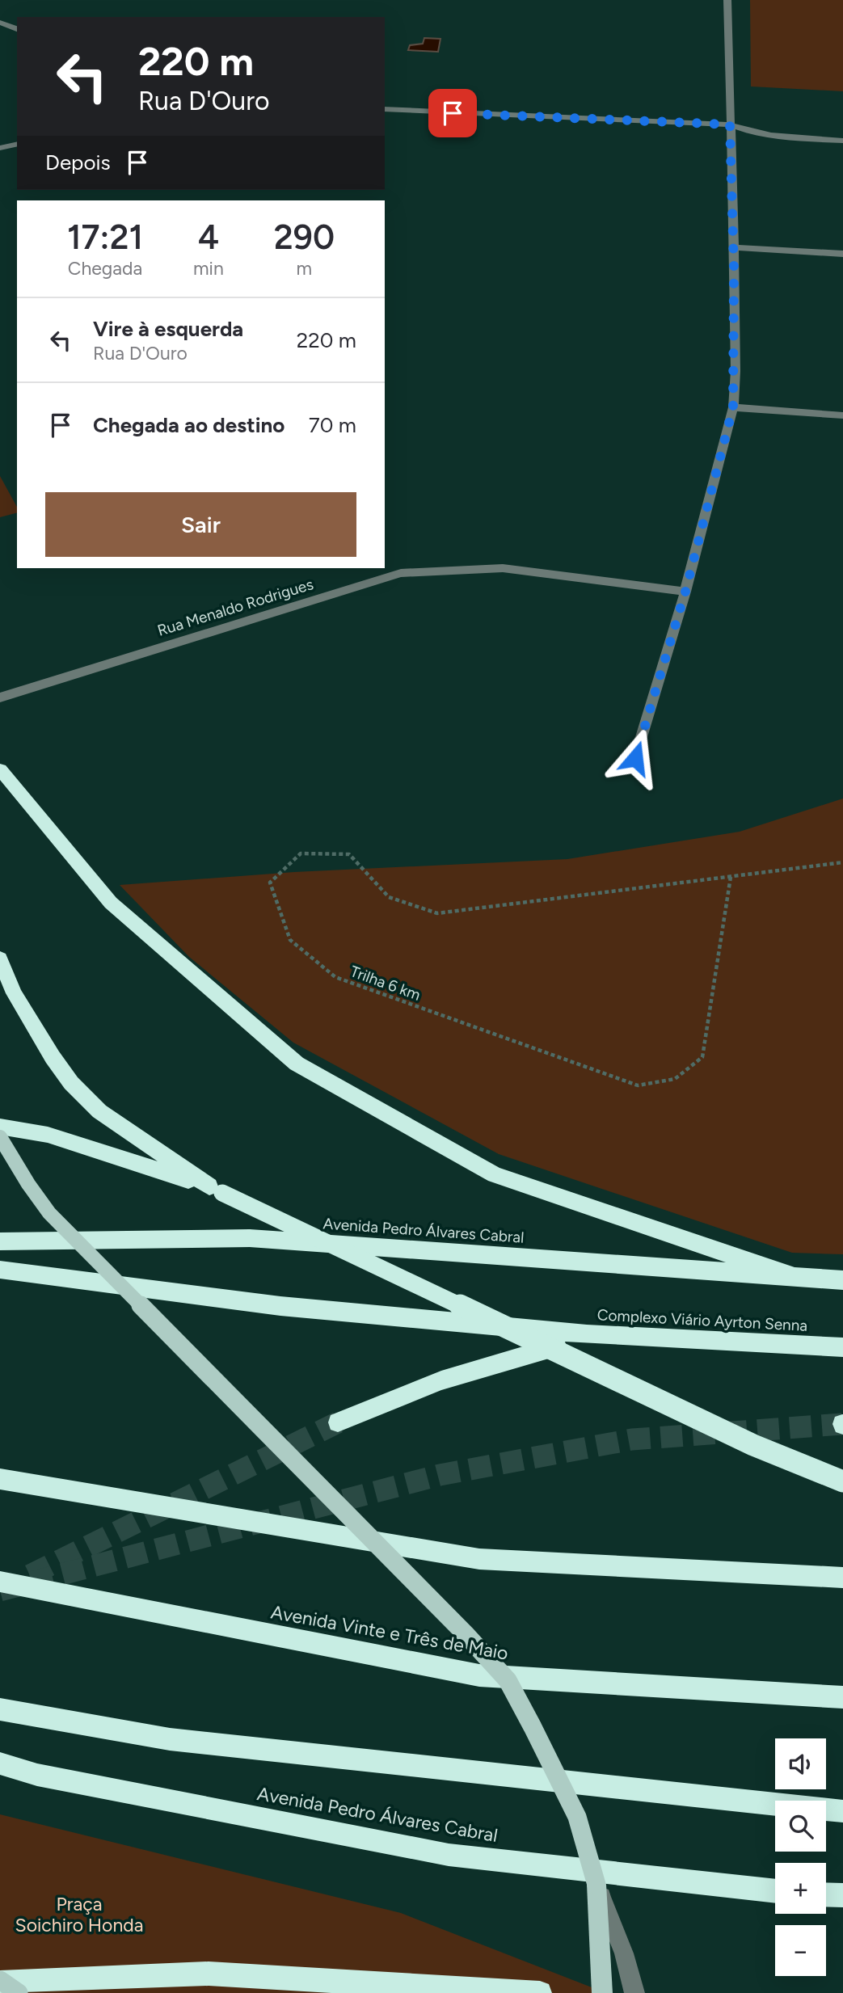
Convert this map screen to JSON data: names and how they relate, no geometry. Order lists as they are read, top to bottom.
{
  "streets": {
    "highway": ["Avenida Pedro Álvares Cabral", "Complexo Viário Ayrton Senna", "Avenida Vinte e Três de Maio"],
    "street": ["Rua Menaldo Rodrigues"],
    "path": ["Trilha 6 km"]
  },
  "parks": ["Praça Soichiro Honda"],
  "page": {
    "turn": ["220 m", "Rua D'Ouro"],
    "then": "Depois",
    "eta": [
      "17:21",
      "Chegada",
      "4",
      "min",
      "290",
      "m"
    ],
    "list": [
      {
        "name": "Vire à esquerda",
        "note": "Rua D'Ouro",
        "value": "220 m"
      },
      {
        "name": "Chegada ao destino",
        "value": "70 m"
      }
    ],
    "buttons": "Sair",
    "map_buttons": ["+", "−"]
  }
}
